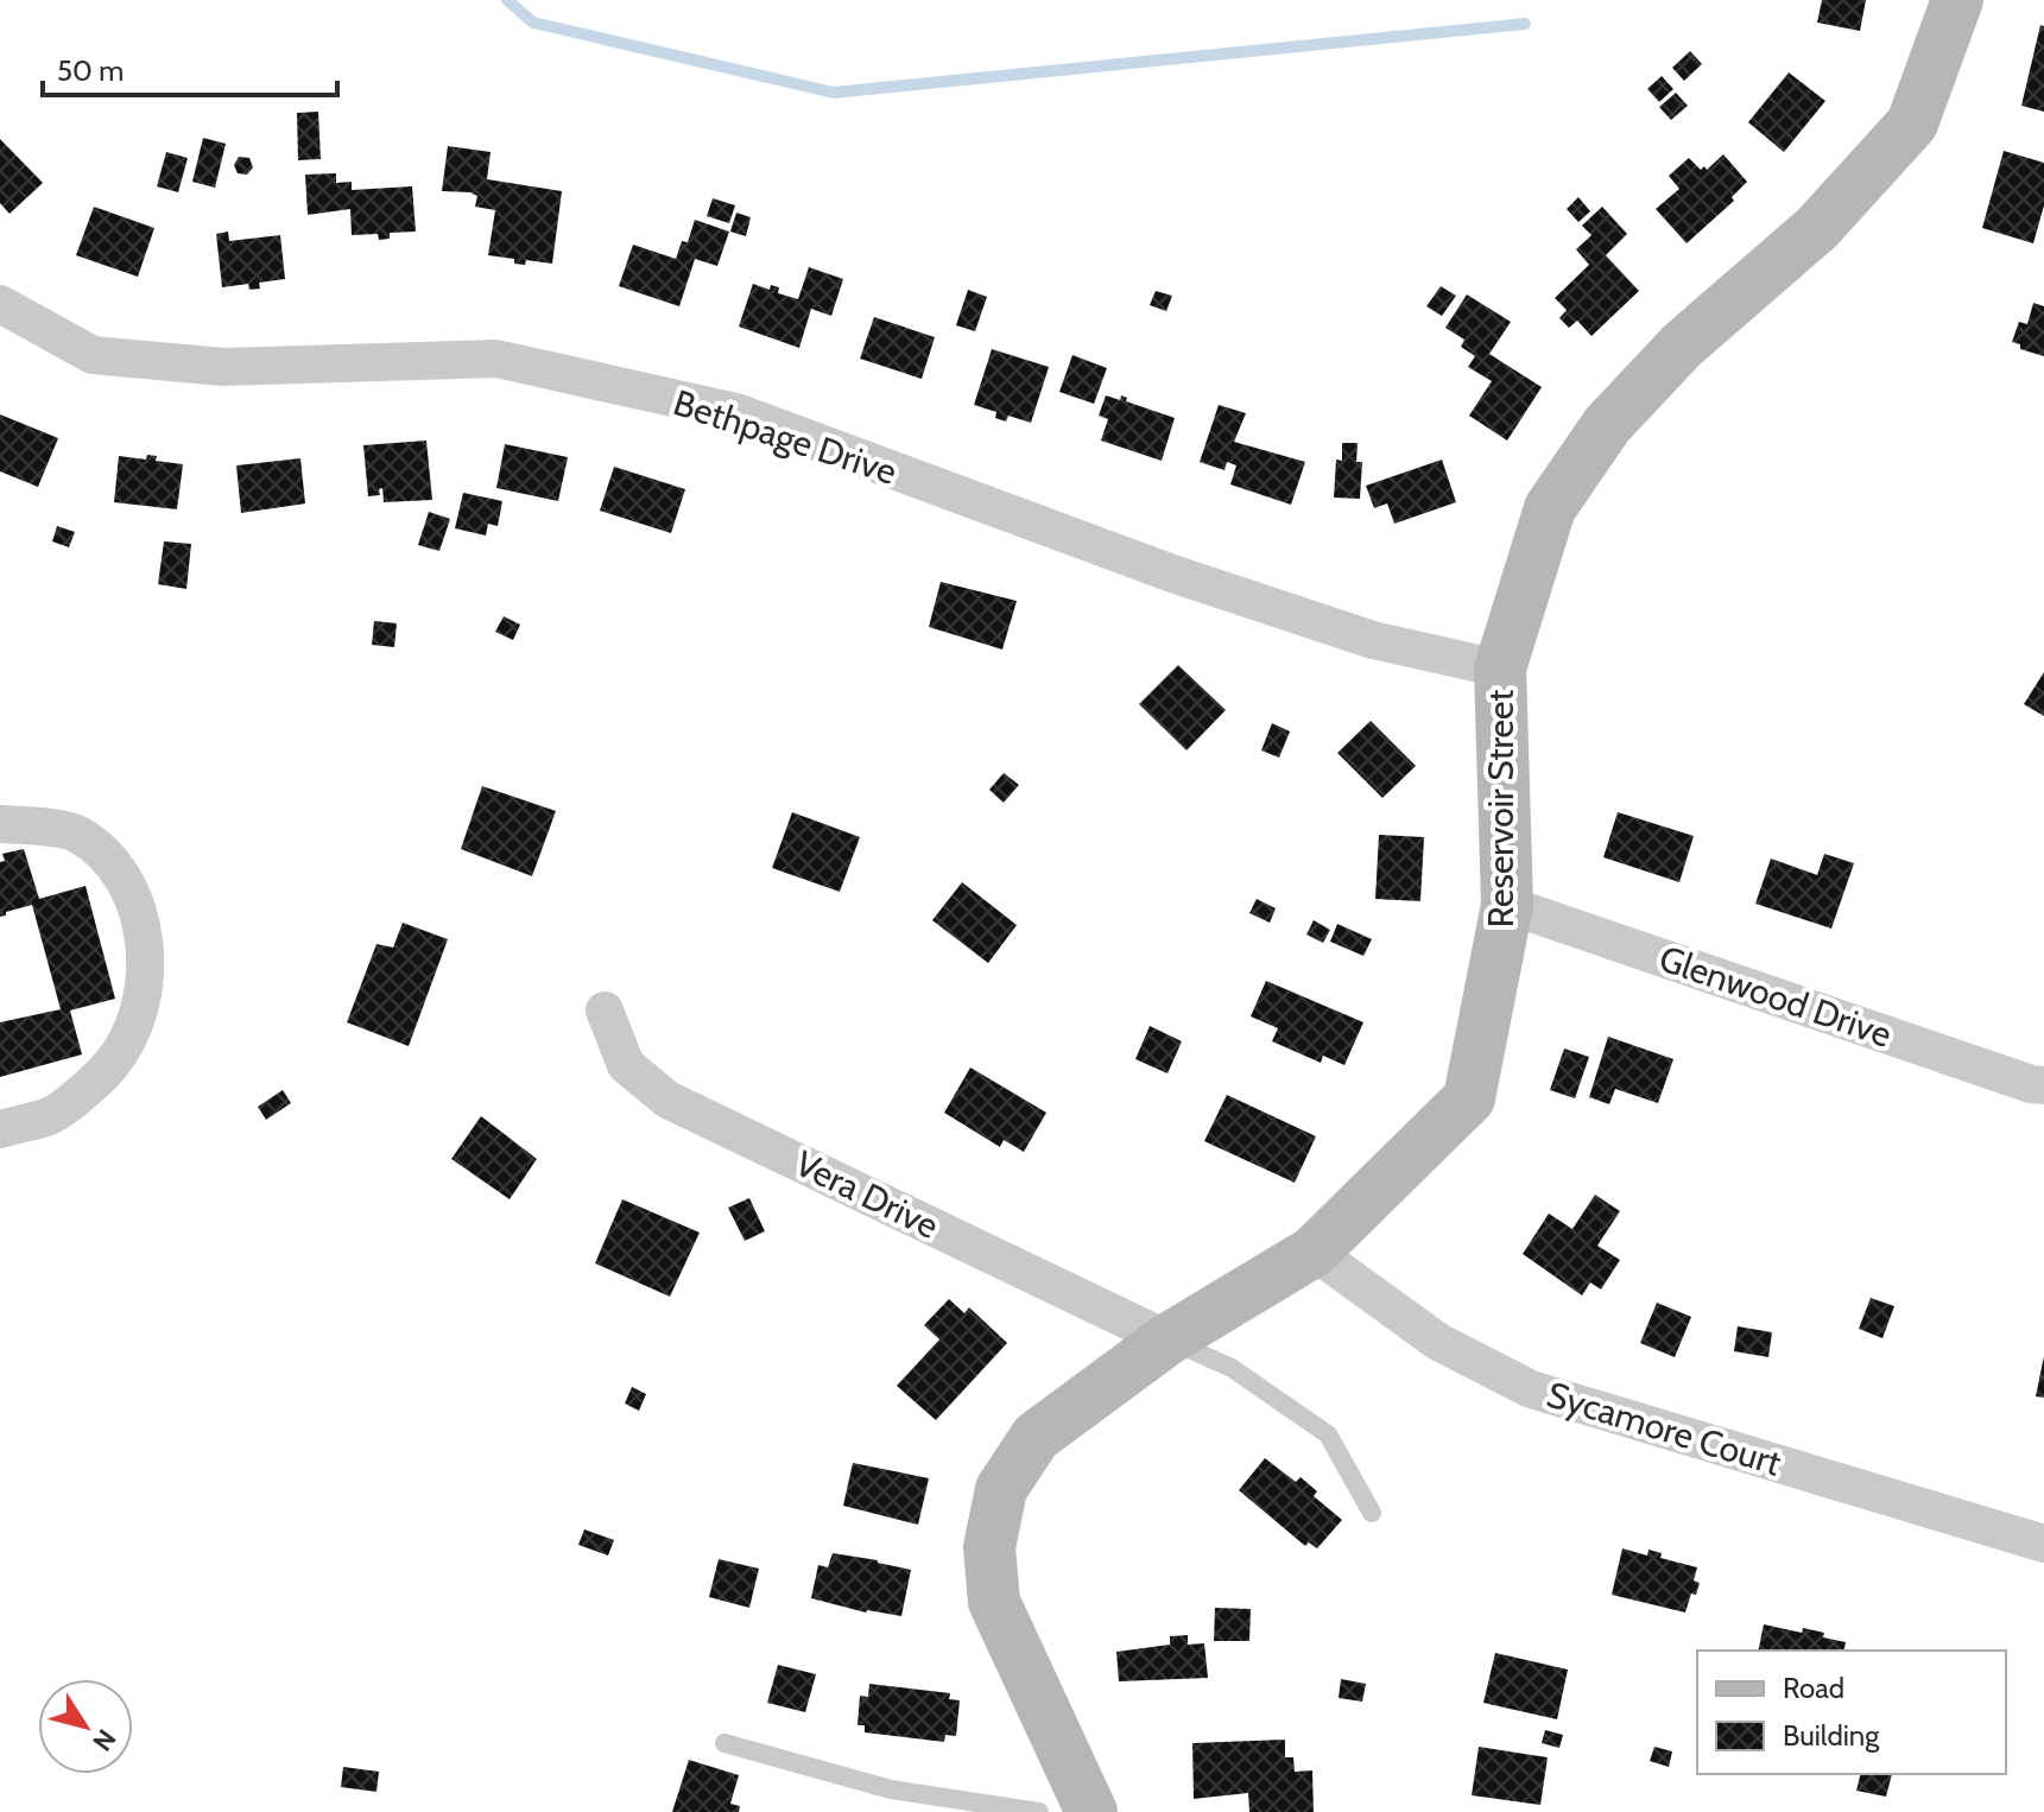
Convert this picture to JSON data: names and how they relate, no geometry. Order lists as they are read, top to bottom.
{
  "streets": {
    "street": [
      "Bethpage Drive",
      "Reservoir Street",
      "Glenwood Drive",
      "Vera Drive",
      "Sycamore Court"
    ]
  },
  "crossings": [
    ["Bethpage Drive", "Reservoir Street"],
    ["Reservoir Street", "Glenwood Drive"],
    ["Reservoir Street", "Vera Drive"],
    ["Reservoir Street", "Sycamore Court"]
  ],
  "legend": ["Road", "Building"],
  "scale_bar": "50 m",
  "north": "bottom right"
}
